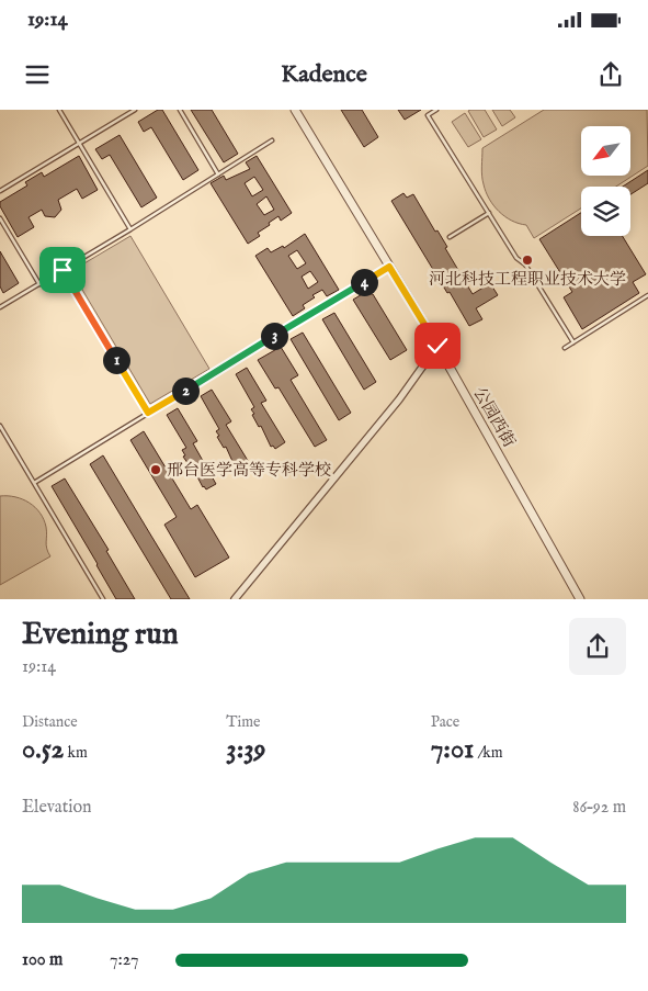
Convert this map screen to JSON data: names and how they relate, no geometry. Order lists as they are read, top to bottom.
{
  "streets": {
    "street": ["公园西街"]
  },
  "places": ["河北科技工程职业技术大学", "邢台医学高等专科学校"],
  "north": "bottom left",
  "page": {
    "status": "19:14",
    "header": "Kadence",
    "pins": [
      "4",
      "3",
      "1",
      "2"
    ],
    "heading": ["Evening run", "19:14"],
    "stats": [
      ["Distance", "0.52 km"],
      ["Time", "3:39"],
      ["Pace", "7:01 /km"]
    ],
    "chart": ["Elevation", "86–92 m"],
    "list": [
      {
        "name": "100 m",
        "note": "7:27"
      }
    ]
  }
}
